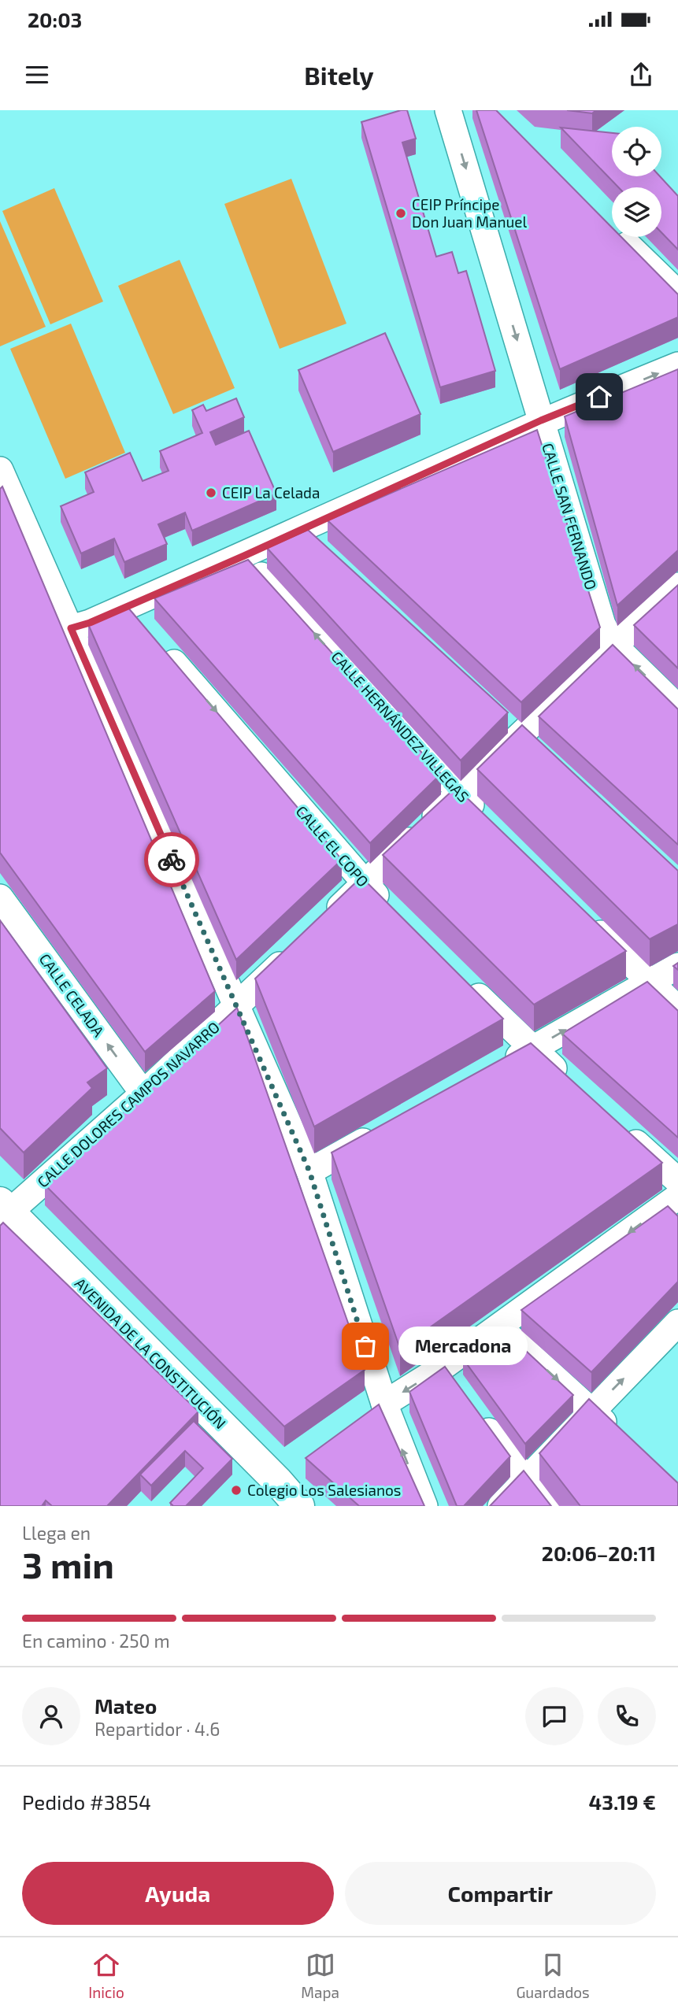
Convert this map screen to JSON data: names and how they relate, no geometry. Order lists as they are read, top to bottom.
{
  "streets": {
    "street": [
      "CALLE SAN FERNANDO",
      "CALLE HERNÁNDEZ VILLEGAS",
      "CALLE EL COPO",
      "CALLE CELADA",
      "CALLE DOLORES CAMPOS NAVARRO",
      "AVENIDA DE LA CONSTITUCIÓN"
    ]
  },
  "crossings": [
    ["CALLE CELADA", "CALLE DOLORES CAMPOS NAVARRO"],
    ["CALLE DOLORES CAMPOS NAVARRO", "AVENIDA DE LA CONSTITUCIÓN"]
  ],
  "places": [
    "CEIP Príncipe Don Juan Manuel",
    "CEIP La Celada",
    "Mercadona",
    "Colegio Los Salesianos"
  ],
  "page": {
    "status": "20:03",
    "header": "Bitely",
    "bubble": "Mercadona",
    "heading": ["3 min", "Llega en", "20:06–20:11"],
    "panel": [
      "Mateo",
      "Repartidor · 4.6",
      "Pedido #3854",
      "43.19 €"
    ],
    "bar": "En camino · 250 m",
    "buttons": ["Ayuda", "Compartir"],
    "tabs": ["Inicio", "Mapa", "Guardados"]
  }
}
